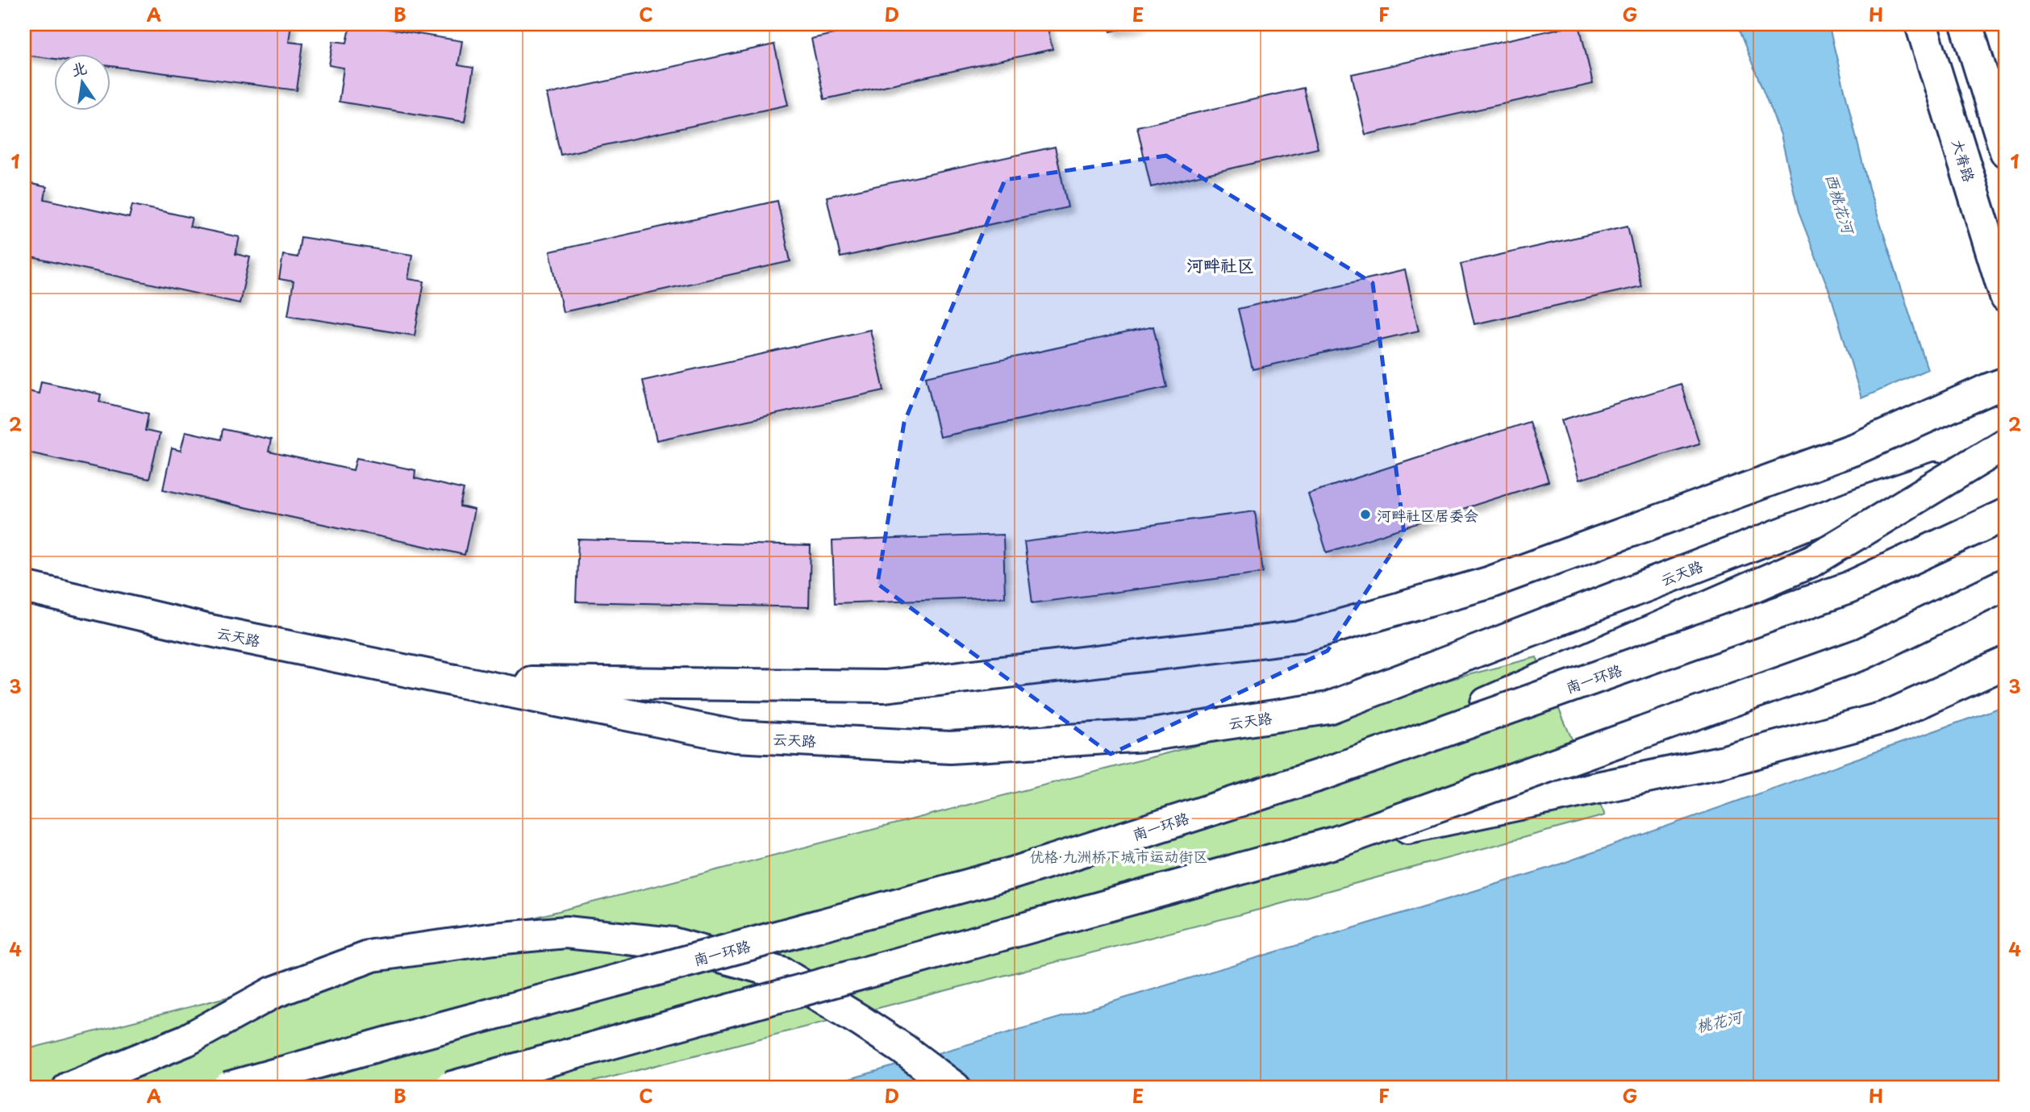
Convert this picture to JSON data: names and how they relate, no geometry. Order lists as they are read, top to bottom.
{
  "streets": {
    "main road": ["大脊路", "云天路", "南一环路"]
  },
  "districts": ["河畔社区"],
  "water": ["西桃花河", "桃花河"],
  "parks": ["优格·九洲桥下城市运动街区"],
  "places": ["河畔社区居委会"],
  "north": "top",
  "grid": {
    "columns": [
      "A",
      "B",
      "C",
      "D",
      "E",
      "F",
      "G",
      "H"
    ],
    "rows": [
      "1",
      "2",
      "3",
      "4"
    ]
  }
}
